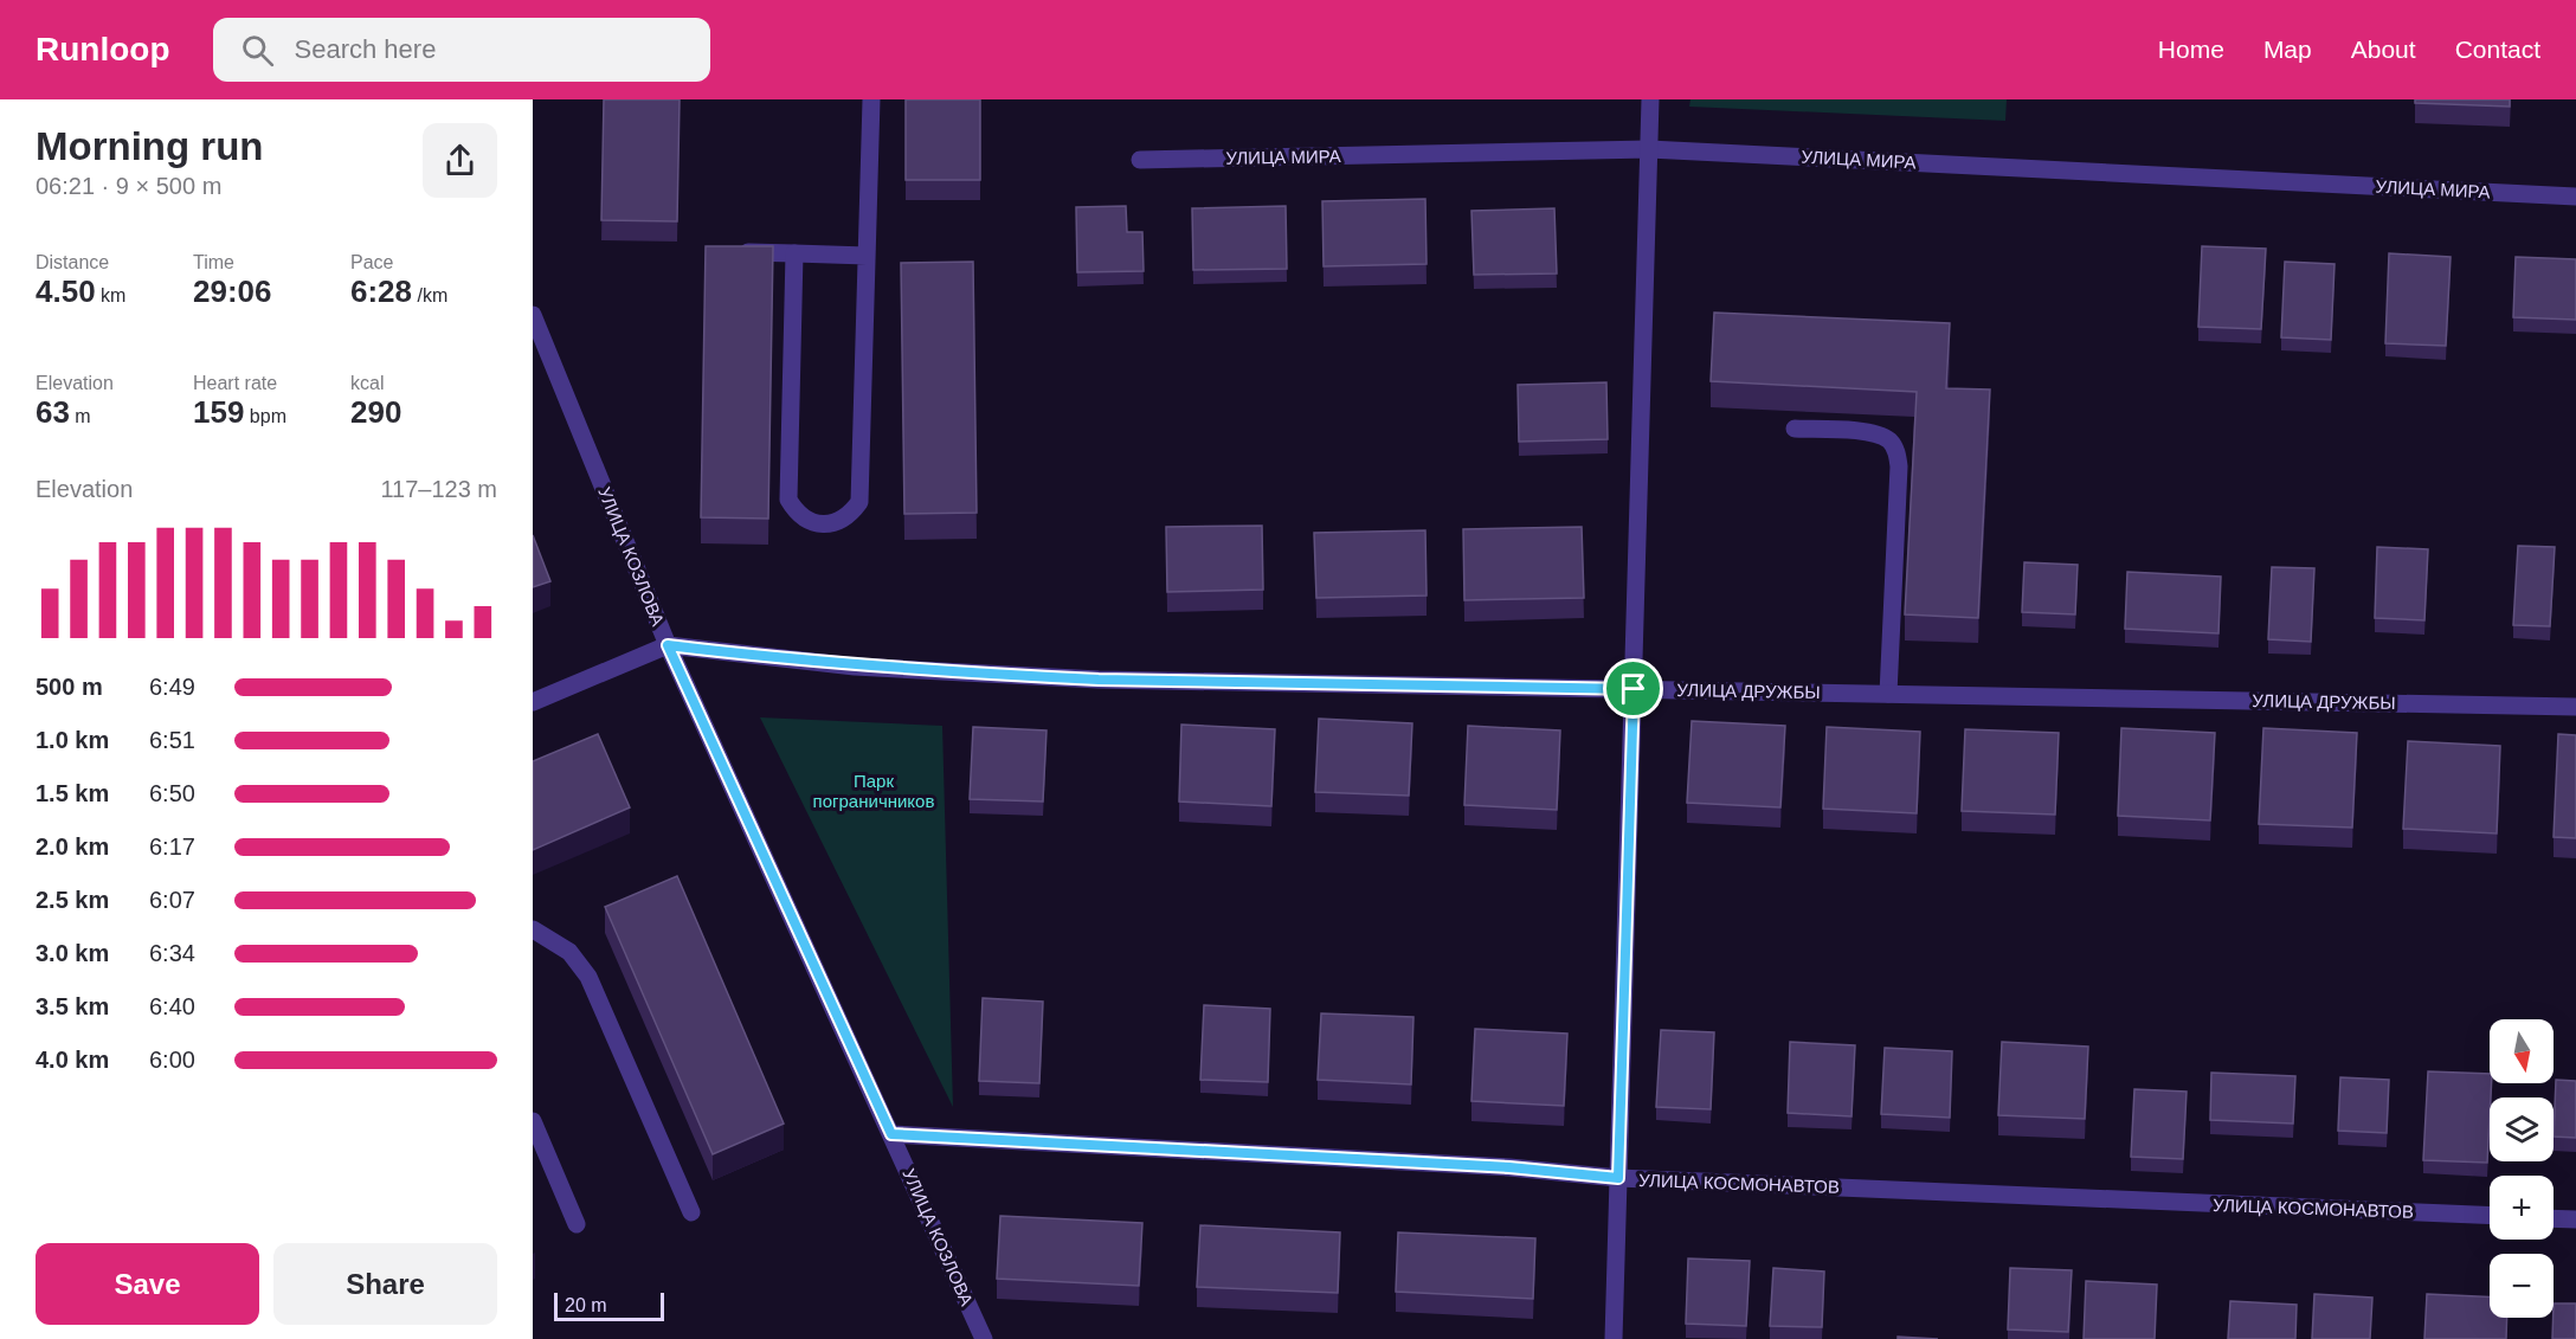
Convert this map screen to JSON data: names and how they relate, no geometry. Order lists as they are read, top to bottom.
{
  "streets": {
    "street": [
      "УЛИЦА МИРА",
      "УЛИЦА КОЗЛОВА",
      "УЛИЦА ДРУЖБЫ",
      "УЛИЦА КОСМОНАВТОВ"
    ]
  },
  "crossings": [
    ["УЛИЦА КОЗЛОВА", "УЛИЦА ДРУЖБЫ"],
    ["УЛИЦА КОЗЛОВА", "УЛИЦА КОСМОНАВТОВ"]
  ],
  "parks": ["Парк пограничников"],
  "scale_bar": "20 m",
  "north": "bottom",
  "page": {
    "header": "Runloop",
    "search": "Search here",
    "nav": [
      "Home",
      "Map",
      "About",
      "Contact"
    ],
    "heading": ["Morning run", "06:21 · 9 × 500 m"],
    "stats": [
      ["Distance", "4.50 km"],
      ["Time", "29:06"],
      ["Pace", "6:28 /km"],
      ["Elevation", "63 m"],
      ["Heart rate", "159 bpm"],
      ["kcal", "290"]
    ],
    "chart": ["Elevation", "117–123 m"],
    "list": [
      {
        "name": "500 m",
        "note": "6:49"
      },
      {
        "name": "1.0 km",
        "note": "6:51"
      },
      {
        "name": "1.5 km",
        "note": "6:50"
      },
      {
        "name": "2.0 km",
        "note": "6:17"
      },
      {
        "name": "2.5 km",
        "note": "6:07"
      },
      {
        "name": "3.0 km",
        "note": "6:34"
      },
      {
        "name": "3.5 km",
        "note": "6:40"
      },
      {
        "name": "4.0 km",
        "note": "6:00"
      }
    ],
    "map_buttons": ["+", "−"],
    "buttons": ["Save", "Share"],
    "scale": "20 m"
  }
}
